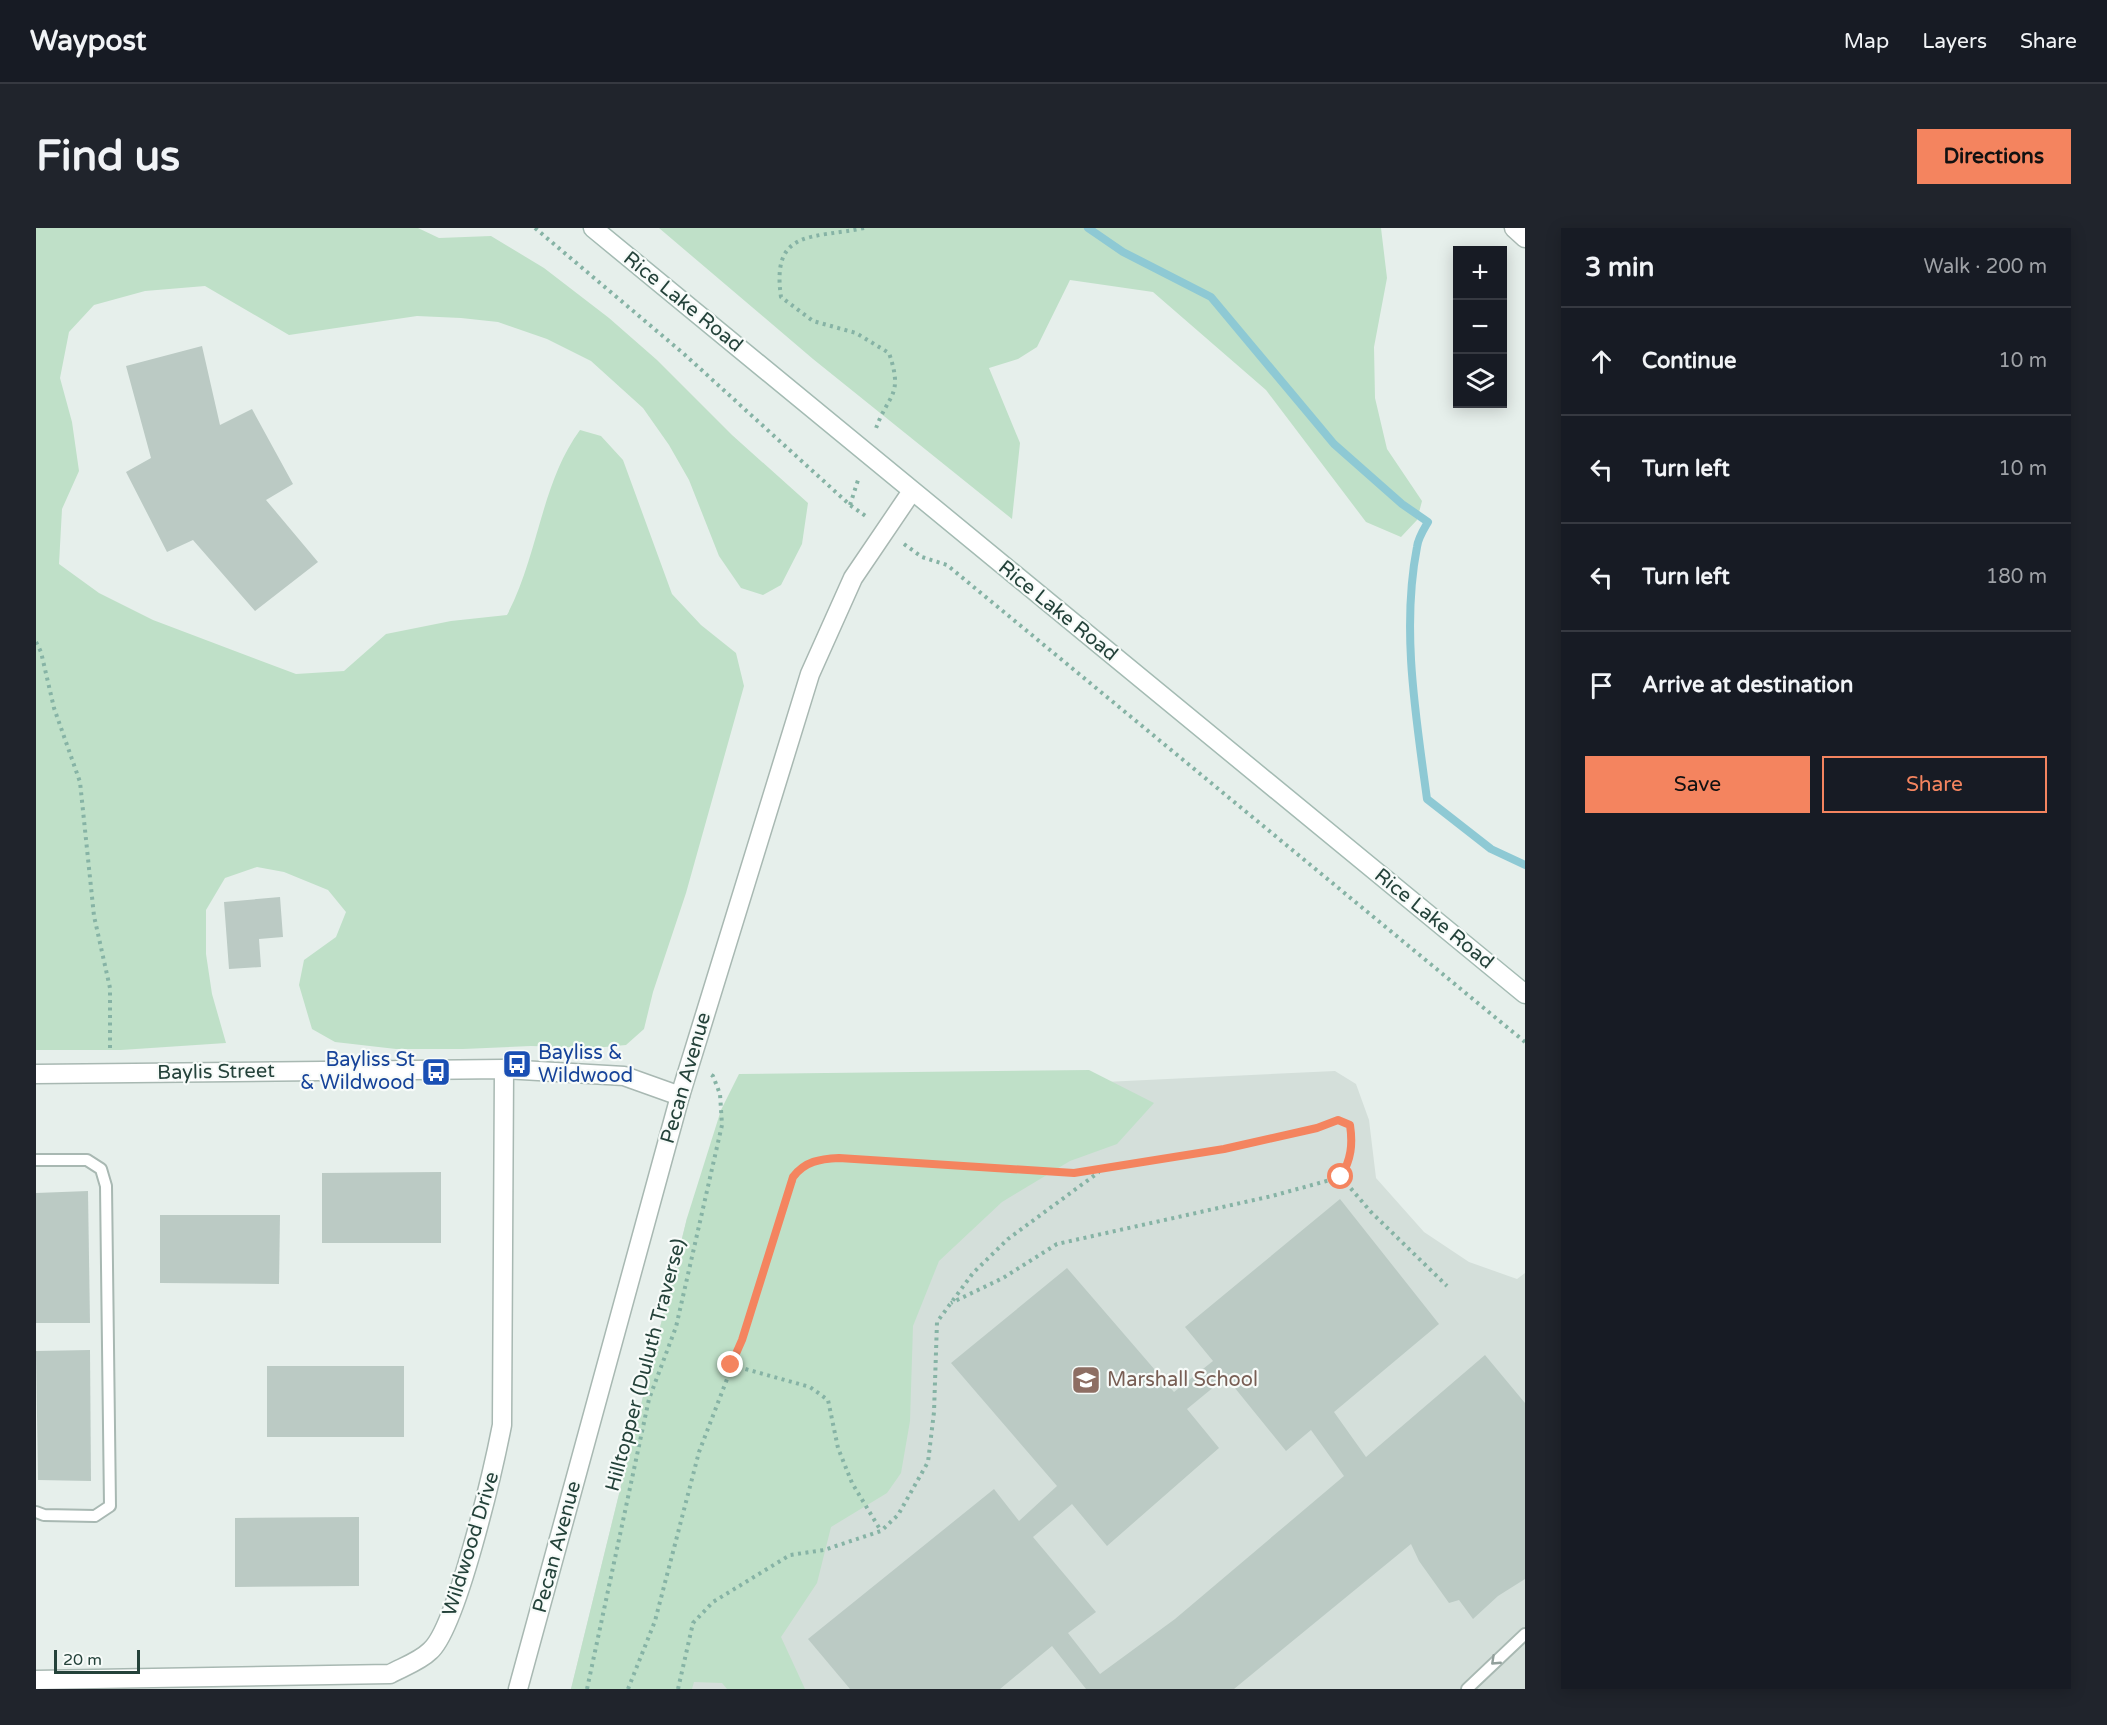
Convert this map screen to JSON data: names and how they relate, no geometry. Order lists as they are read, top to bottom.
{
  "streets": {
    "street": [
      "Rice Lake Road",
      "Baylis Street",
      "Pecan Avenue",
      "Wildwood Drive"
    ],
    "path": ["Hilltopper (Duluth Traverse)"]
  },
  "crossings": [
    ["Rice Lake Road", "Pecan Avenue"],
    ["Baylis Street", "Pecan Avenue"],
    ["Baylis Street", "Wildwood Drive"],
    ["Pecan Avenue", "Hilltopper (Duluth Traverse)"]
  ],
  "places": {
    "bus stop": ["Bayliss & Wildwood", "Bayliss St & Wildwood"],
    "school or university": ["Marshall School"]
  },
  "scale_bar": "20 m",
  "page": {
    "header": "Waypost",
    "nav": ["Map", "Layers", "Share"],
    "buttons": [
      "Directions",
      ["Save", "Share"]
    ],
    "title": "Find us",
    "heading": ["3 min", "Walk · 200 m"],
    "map_buttons": ["+", "−"],
    "list": [
      ["Continue", "10 m"],
      ["Turn left", "10 m"],
      ["Turn left", "180 m"],
      "Arrive at destination"
    ],
    "scale": "20 m"
  }
}
